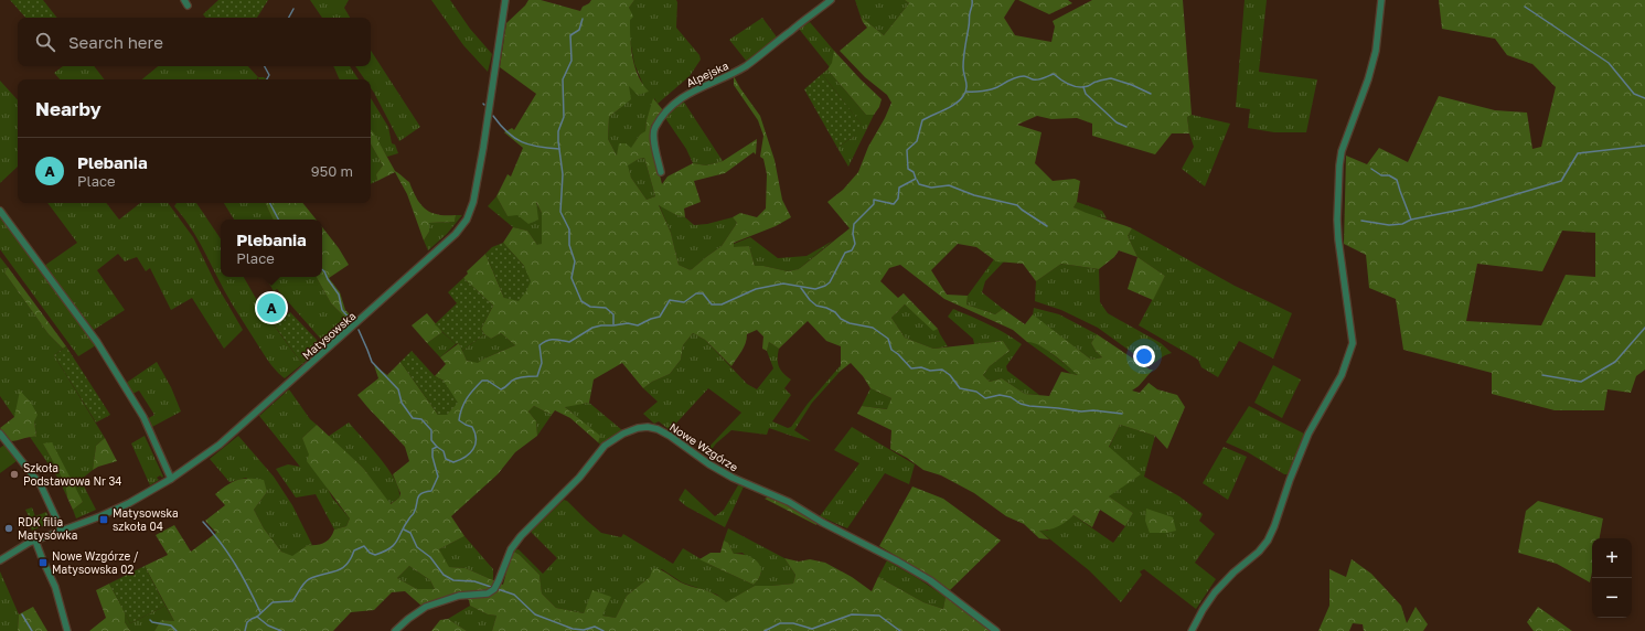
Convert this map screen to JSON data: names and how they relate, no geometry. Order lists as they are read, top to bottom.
{
  "streets": {
    "street": ["Alpejska", "Matysowska", "Nowe Wzgórze"]
  },
  "places": {
    "other": ["Szkoła Podstawowa Nr 34", "RDK filia Matysówka"],
    "transit": ["Matysowska szkoła 04", "Nowe Wzgórze / Matysowska 02"]
  },
  "page": {
    "search": "Search here",
    "heading": "Nearby",
    "list": [
      {
        "mark": "A",
        "name": "Plebania",
        "note": "Place",
        "value": "950 m"
      }
    ],
    "popup": ["Plebania", "Place"],
    "pins": "A",
    "map_buttons": ["+", "−"]
  }
}
